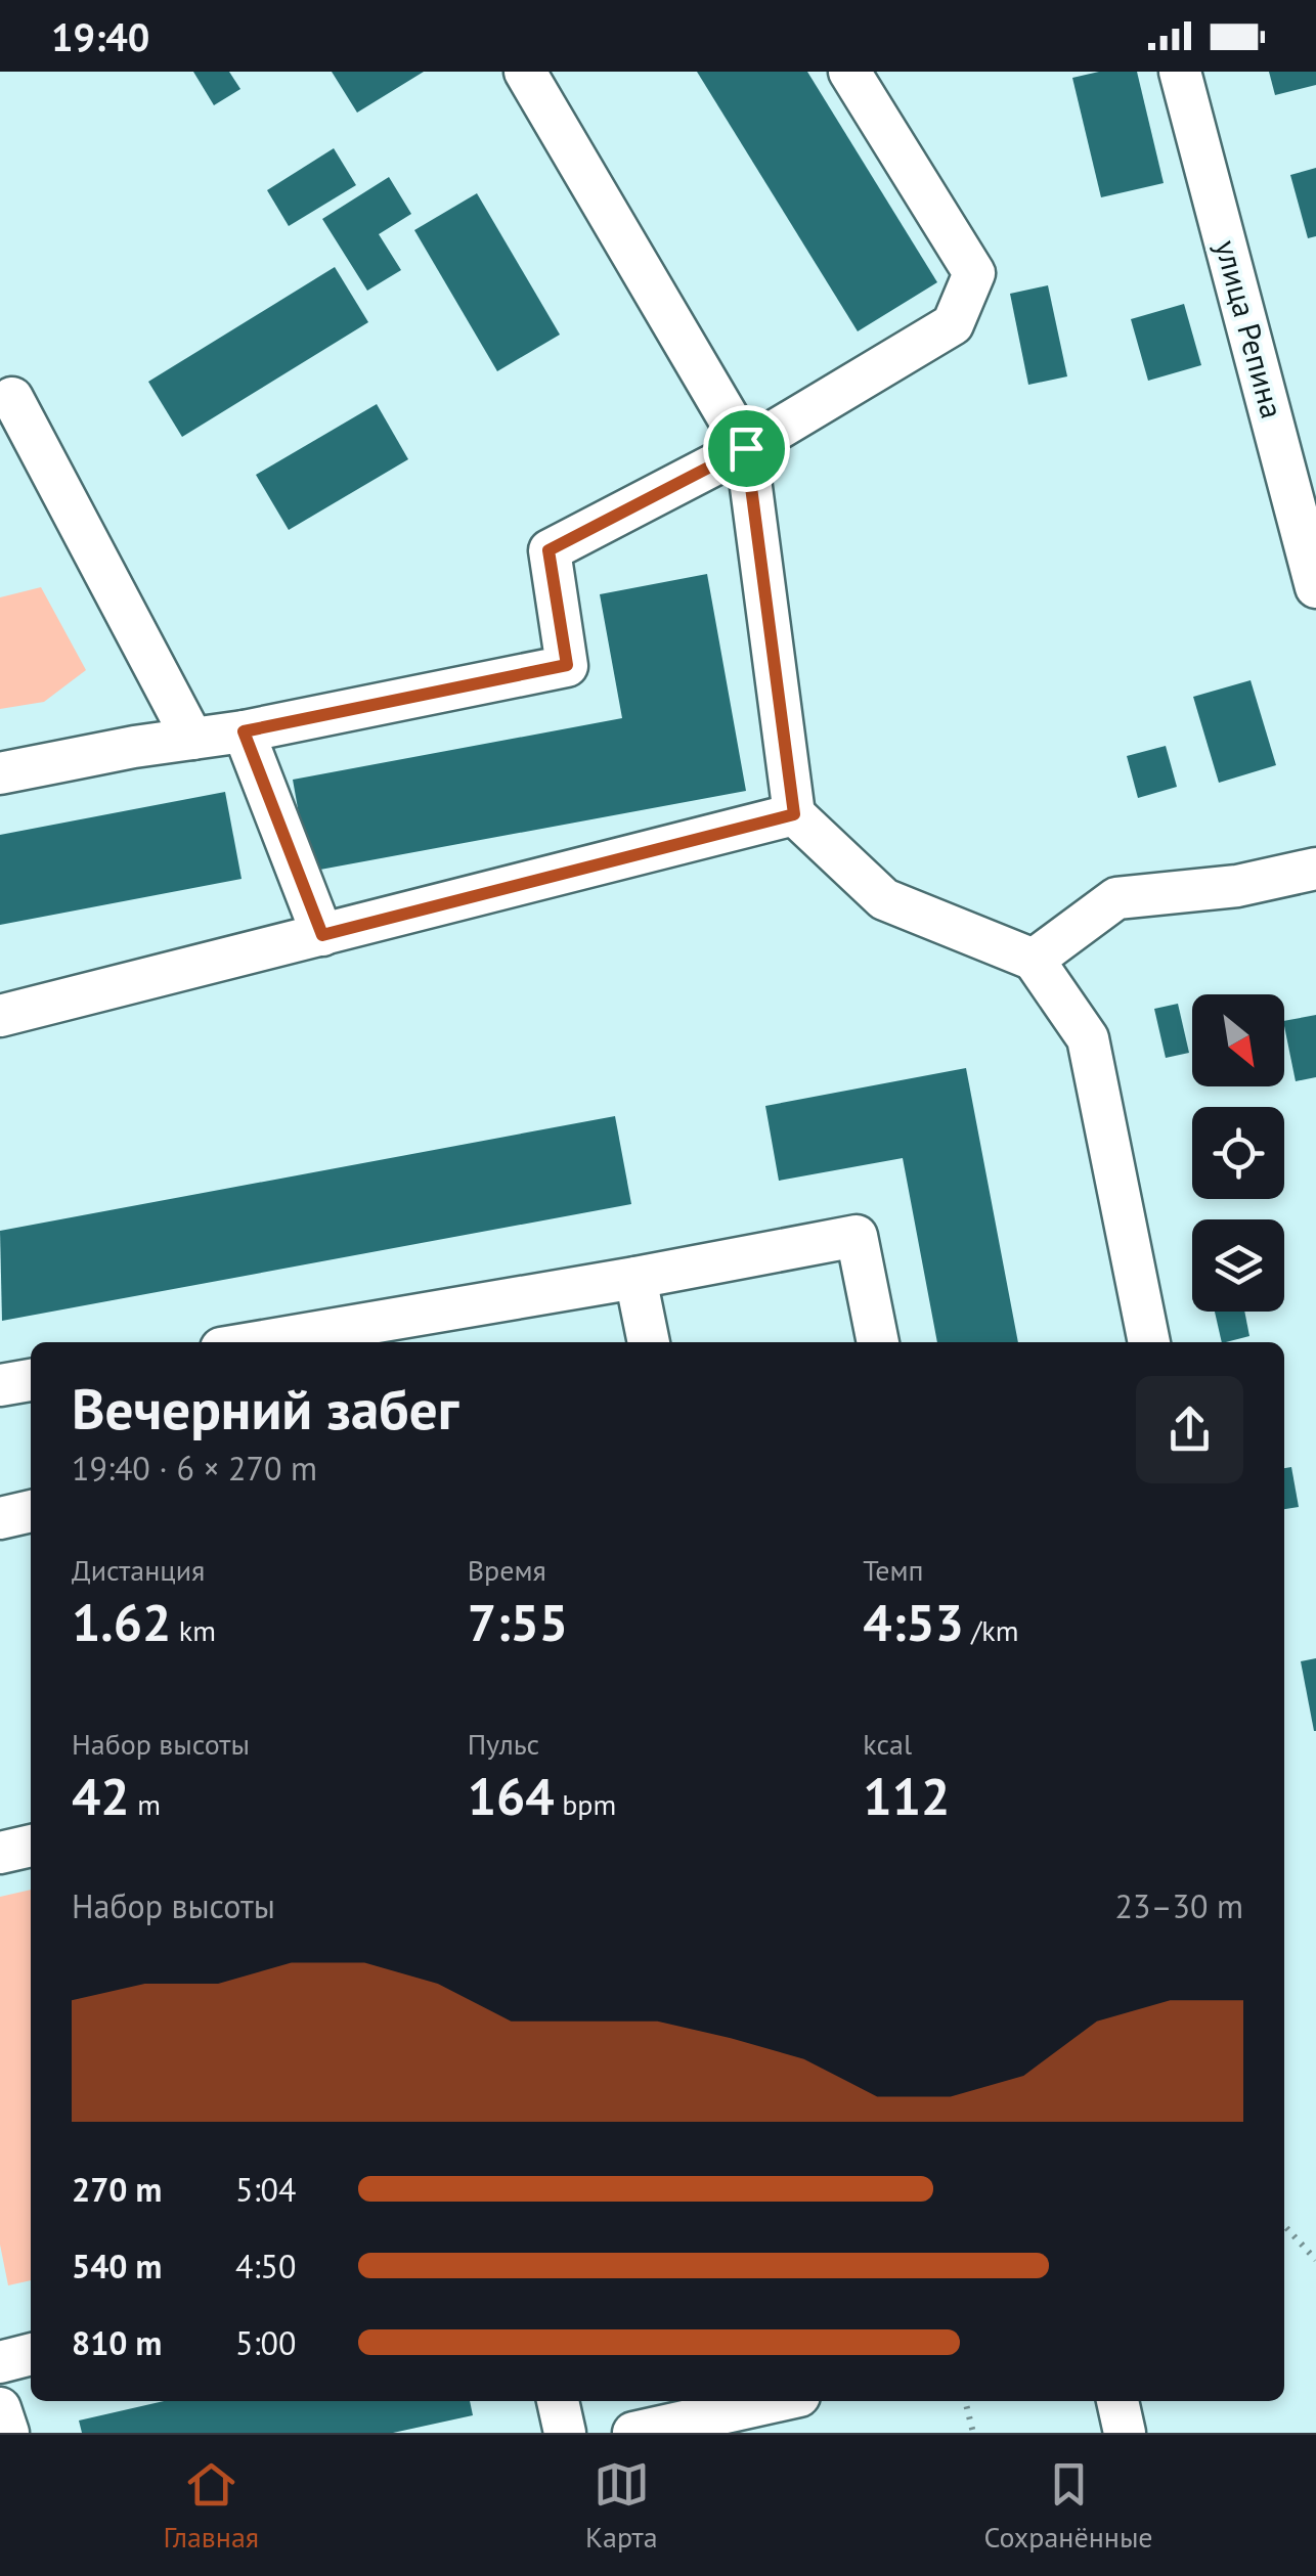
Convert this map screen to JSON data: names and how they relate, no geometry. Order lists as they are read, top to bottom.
{
  "streets": {
    "street": ["улица Репина"]
  },
  "north": "bottom right",
  "page": {
    "status": "19:40",
    "heading": ["Вечерний забег", "19:40 · 6 × 270 m"],
    "stats": [
      ["Дистанция", "1.62 km"],
      ["Время", "7:55"],
      ["Темп", "4:53 /km"],
      ["Набор высоты", "42 m"],
      ["Пульс", "164 bpm"],
      ["kcal", "112"]
    ],
    "chart": ["Набор высоты", "23–30 m"],
    "list": [
      {
        "name": "270 m",
        "note": "5:04"
      },
      {
        "name": "540 m",
        "note": "4:50"
      },
      {
        "name": "810 m",
        "note": "5:00"
      }
    ],
    "tabs": ["Главная", "Карта", "Сохранённые"]
  }
}
